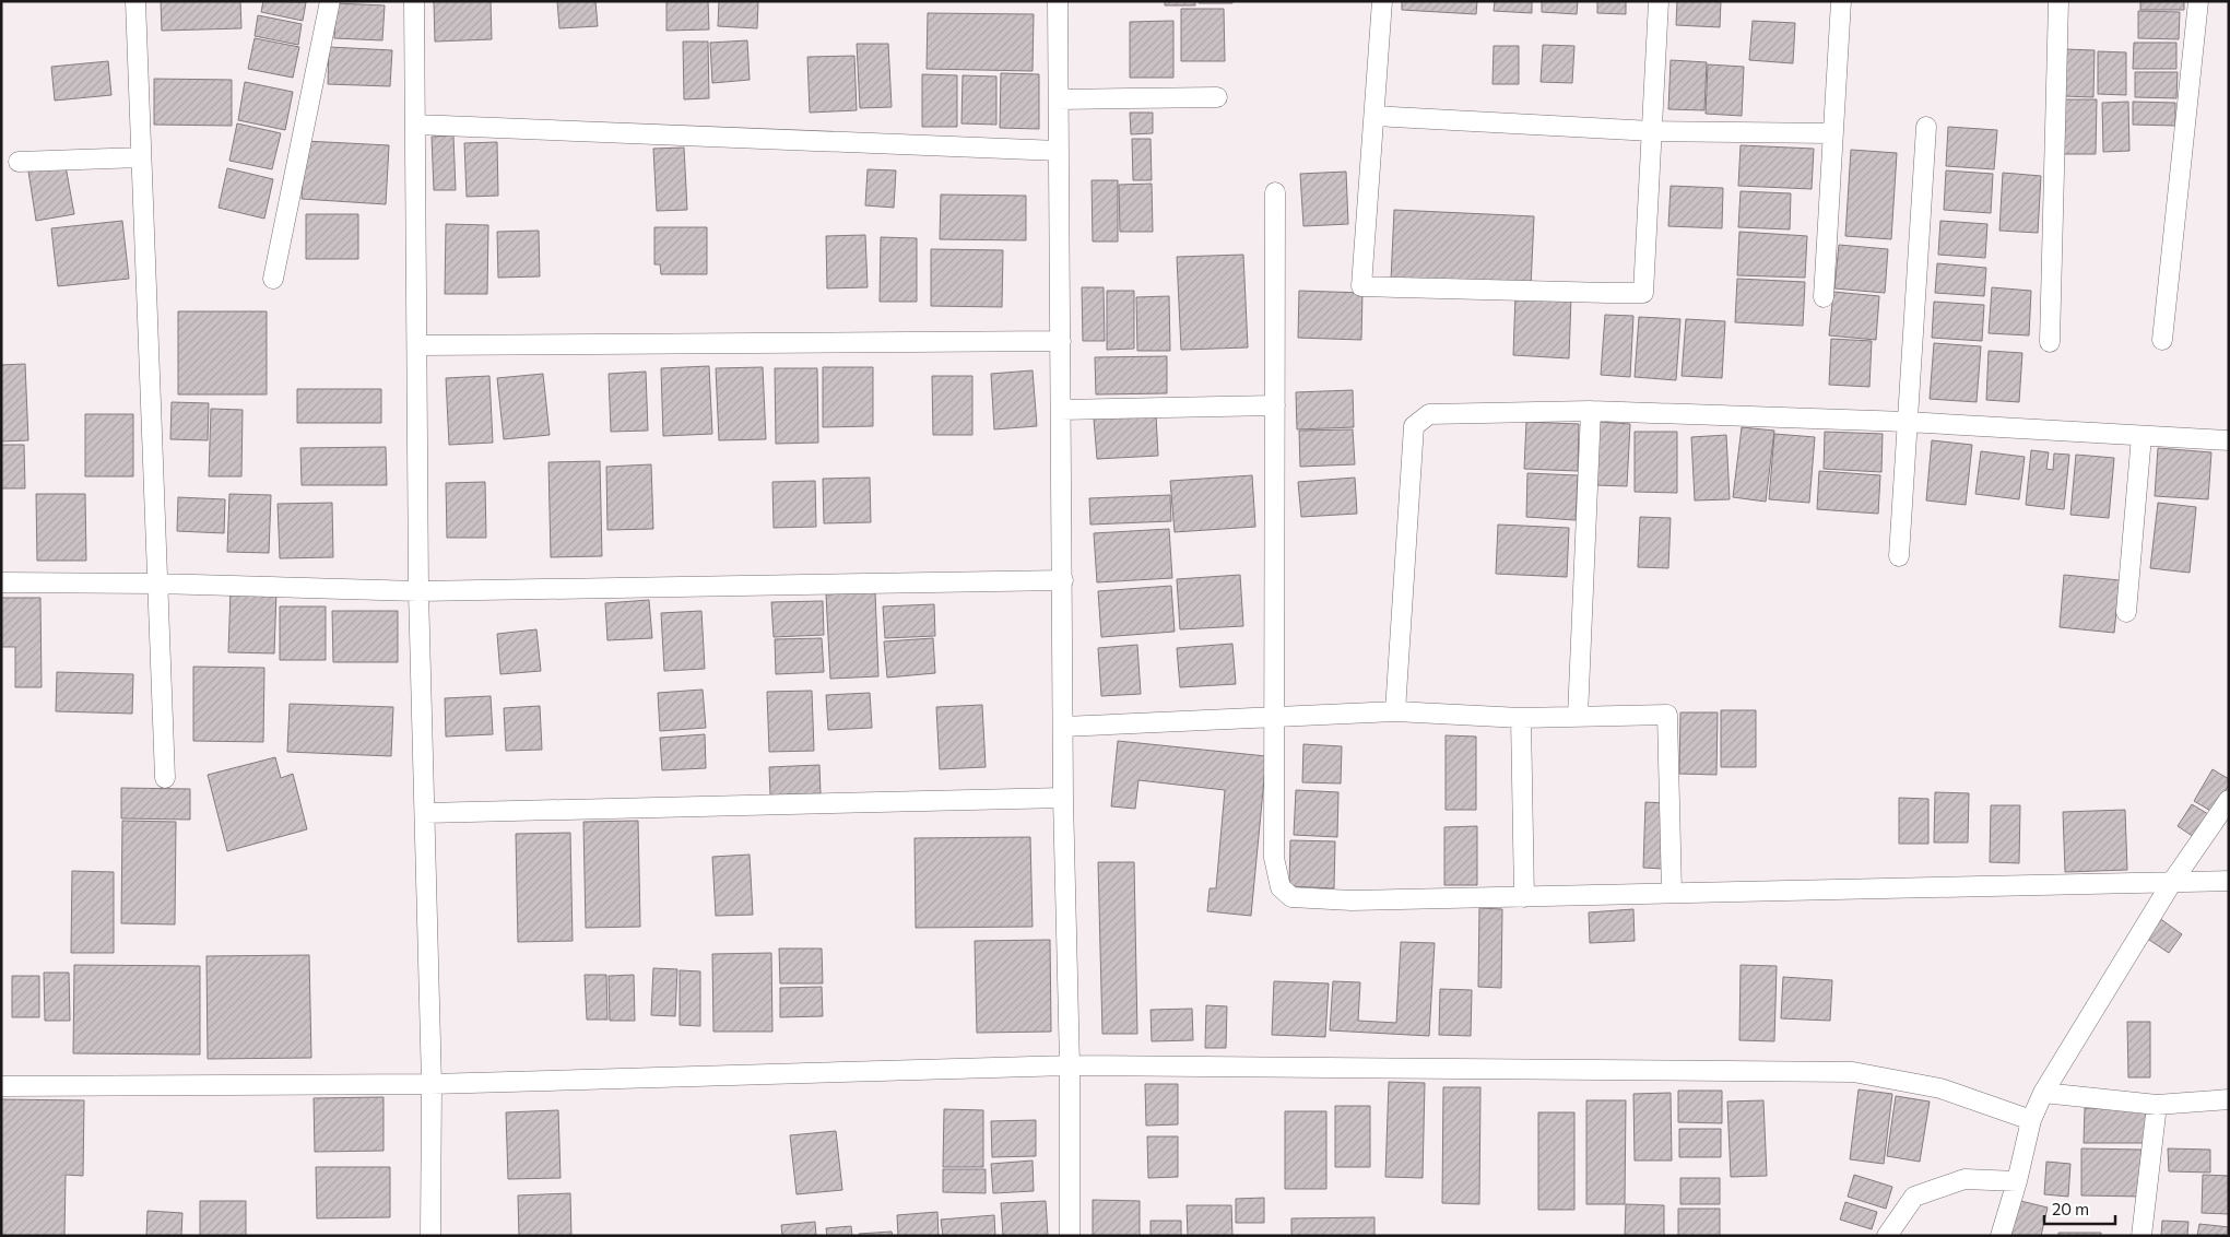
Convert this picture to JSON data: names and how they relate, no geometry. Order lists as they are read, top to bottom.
{
  "scale_bar": "20 m"
}
